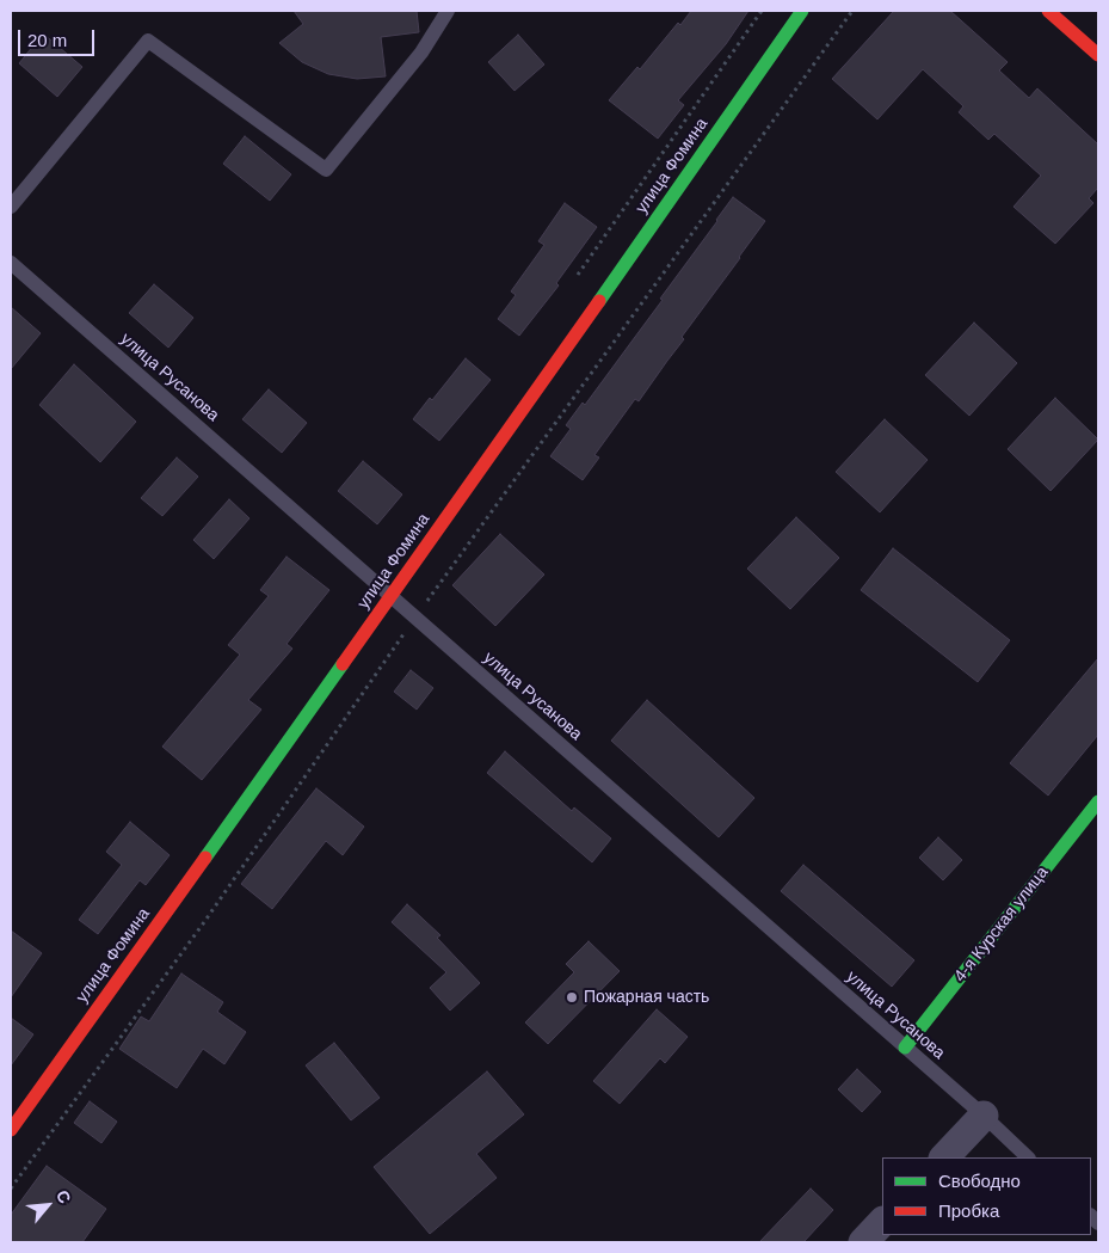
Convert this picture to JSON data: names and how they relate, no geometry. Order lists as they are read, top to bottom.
{
  "streets": {
    "street": ["улица Фомина", "4-я Курская улица"],
    "lane": ["улица Русанова"]
  },
  "crossings": [
    ["улица Фомина", "улица Русанова"],
    ["улица Русанова", "4-я Курская улица"]
  ],
  "places": ["Пожарная часть"],
  "legend": ["Свободно", "Пробка"],
  "scale_bar": "20 m",
  "north": "top right"
}
